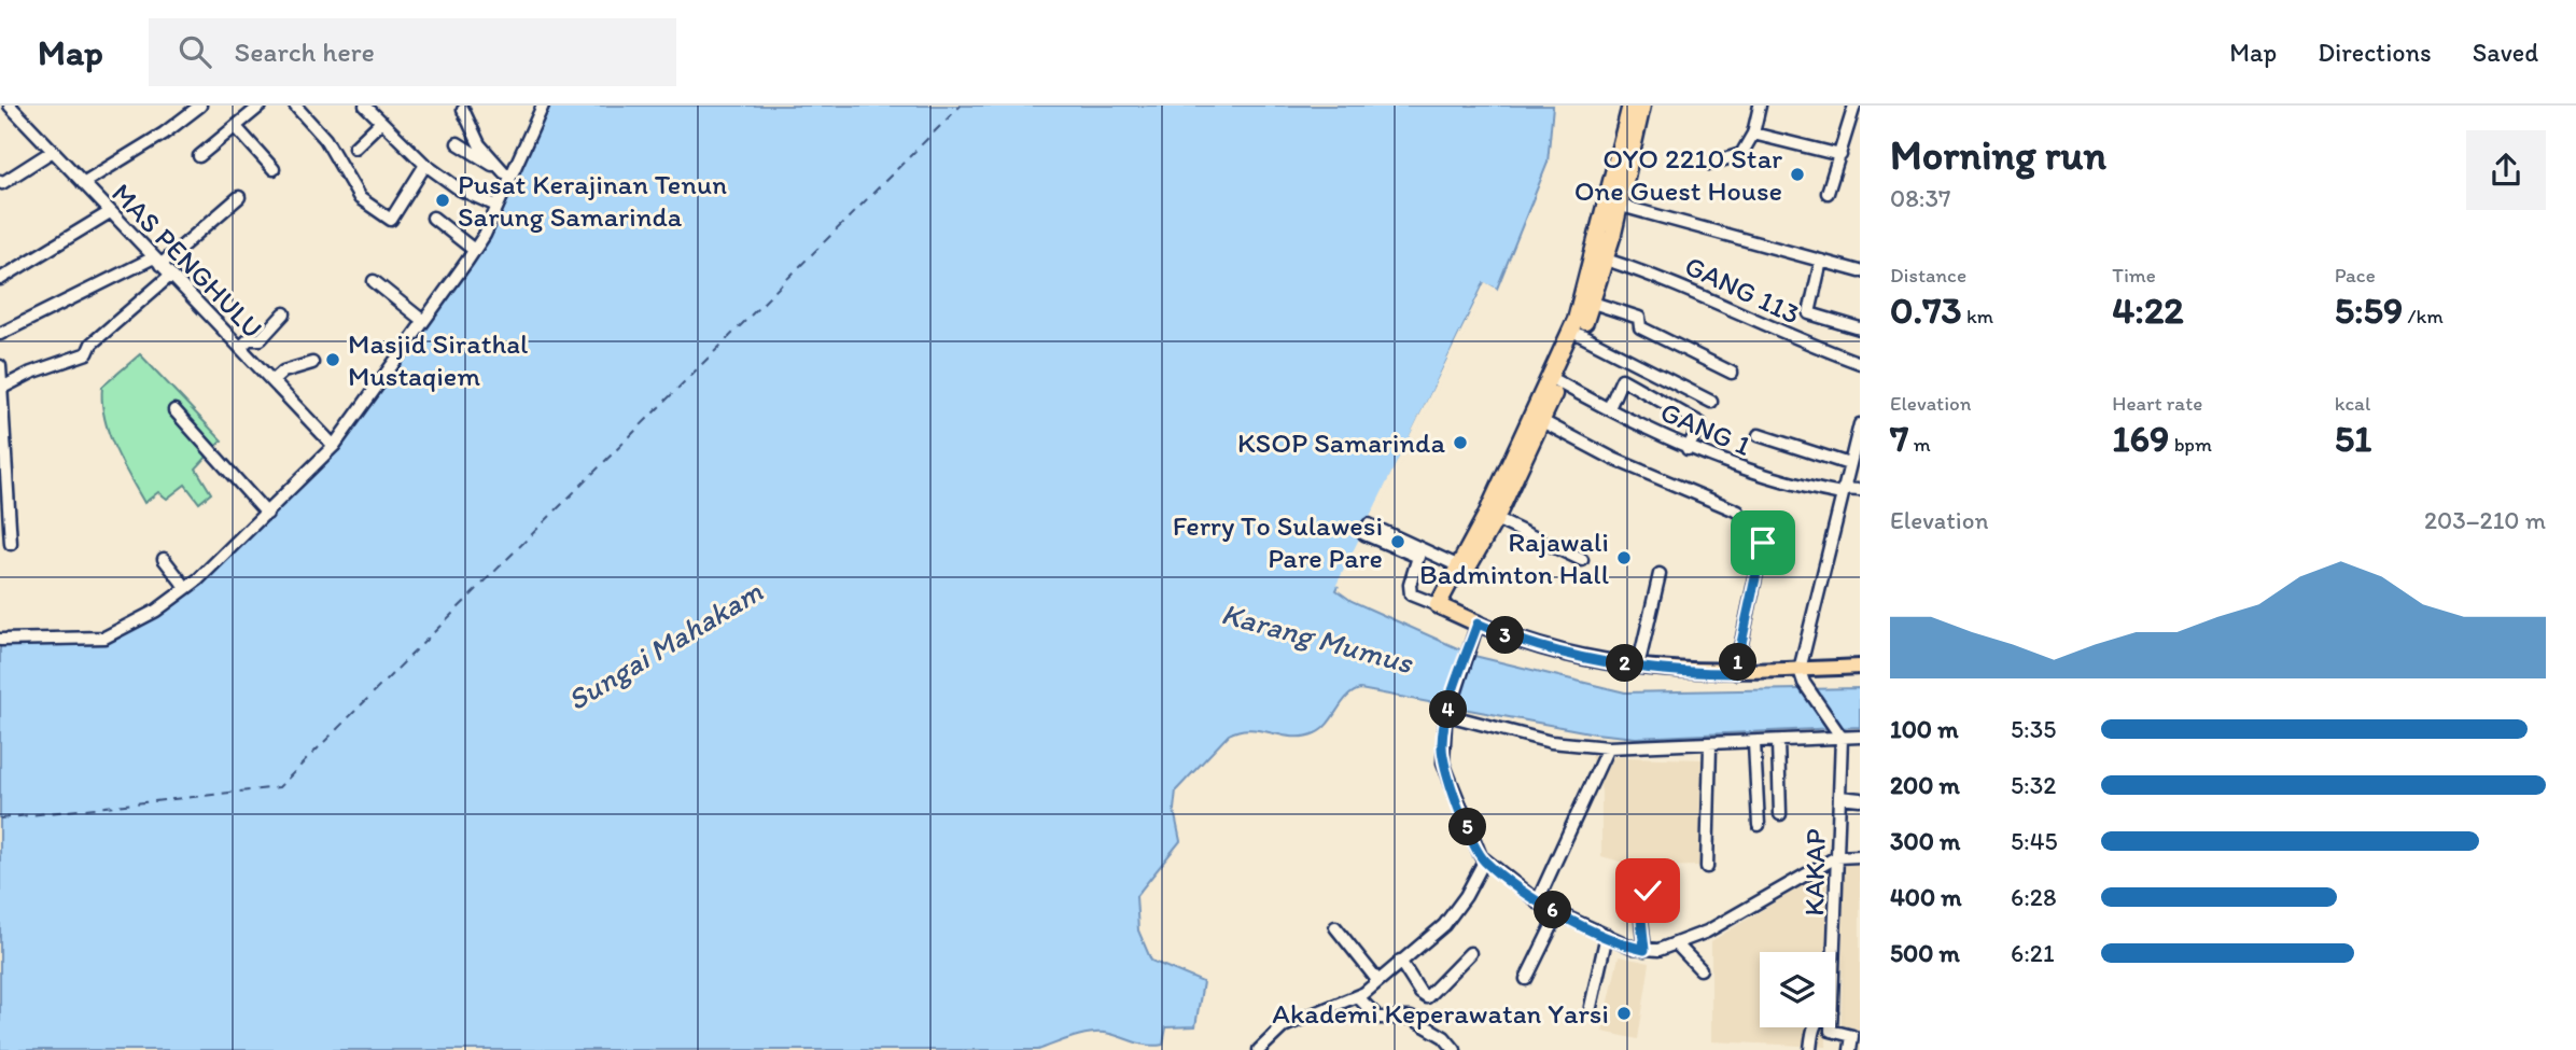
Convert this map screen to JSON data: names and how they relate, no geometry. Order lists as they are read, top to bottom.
{
  "streets": {
    "street": [
      "MAS PENGHULU",
      "GANG 113",
      "GANG 1",
      "KAKAP"
    ]
  },
  "water": ["Karang Mumus", "Sungai Mahakam"],
  "places": [
    "OYO 2210 Star One Guest House",
    "Pusat Kerajinan Tenun Sarung Samarinda",
    "Masjid Sirathal Mustaqiem",
    "KSOP Samarinda",
    "Ferry To Sulawesi Pare Pare",
    "Rajawali Badminton Hall",
    "Akademi Keperawatan Yarsi"
  ],
  "page": {
    "header": "Map",
    "search": "Search here",
    "nav": ["Map", "Directions", "Saved"],
    "heading": ["Morning run", "08:37"],
    "stats": [
      ["Distance", "0.73 km"],
      ["Time", "4:22"],
      ["Pace", "5:59 /km"],
      ["Elevation", "7 m"],
      ["Heart rate", "169 bpm"],
      ["kcal", "51"]
    ],
    "chart": ["Elevation", "203–210 m"],
    "pins": [
      "3",
      "1",
      "2",
      "4",
      "5",
      "6"
    ],
    "list": [
      {
        "name": "100 m",
        "note": "5:35"
      },
      {
        "name": "200 m",
        "note": "5:32"
      },
      {
        "name": "300 m",
        "note": "5:45"
      },
      {
        "name": "400 m",
        "note": "6:28"
      },
      {
        "name": "500 m",
        "note": "6:21"
      }
    ]
  }
}
